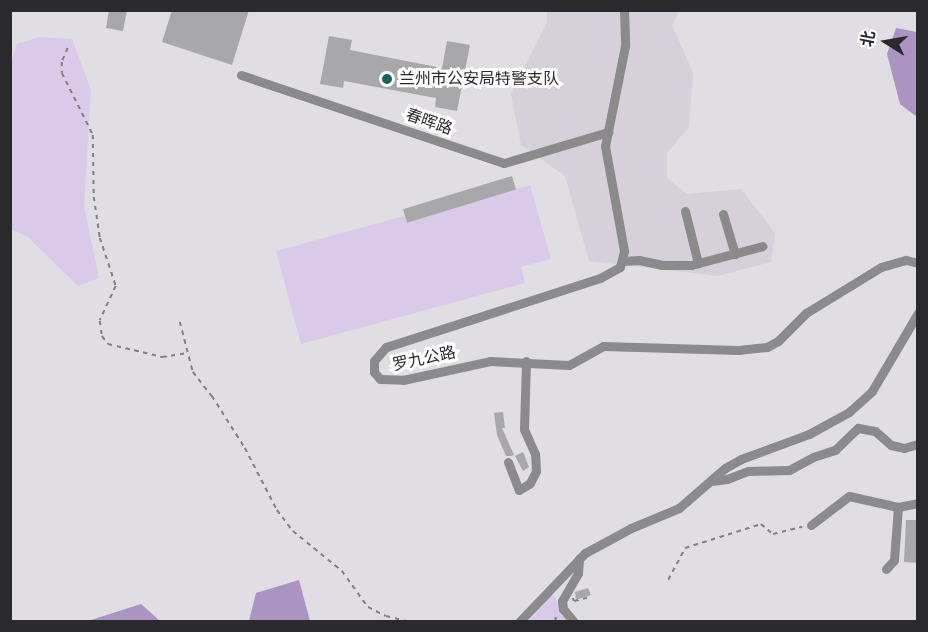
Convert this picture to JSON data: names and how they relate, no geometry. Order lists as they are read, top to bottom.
{
  "streets": {
    "street": ["春晖路", "罗九公路"]
  },
  "places": ["兰州市公安局特警支队"],
  "north": "left"
}
